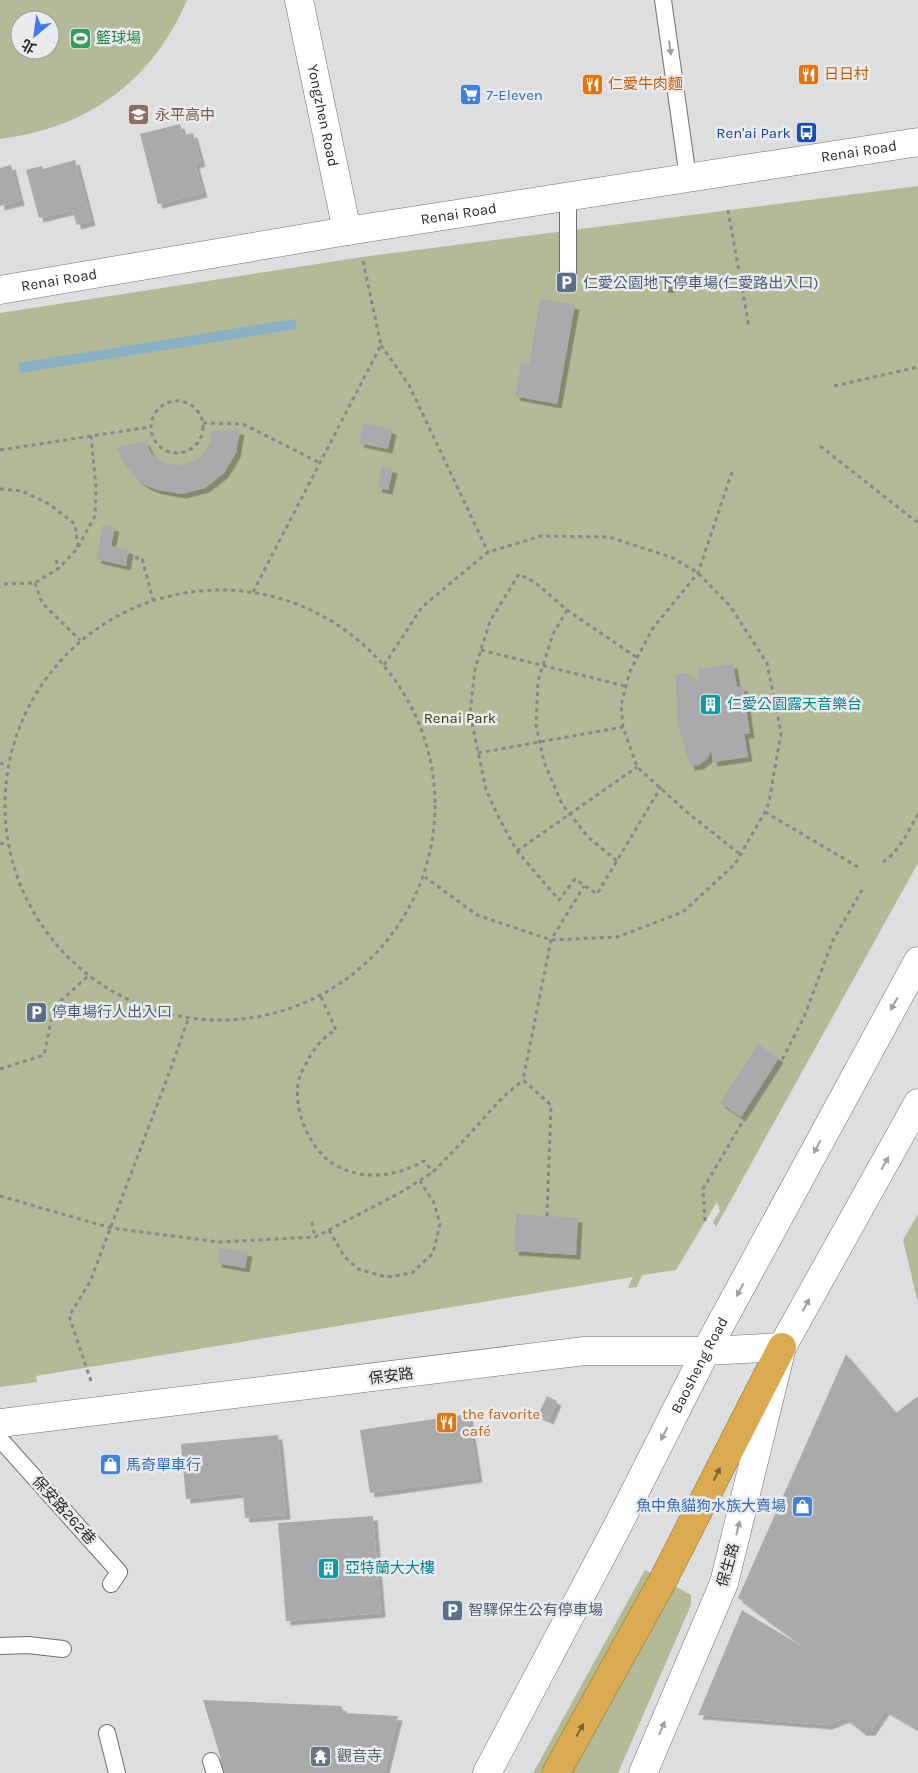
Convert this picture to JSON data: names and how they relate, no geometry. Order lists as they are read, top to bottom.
{
  "streets": {
    "street": [
      "Yongzhen Road",
      "Renai Road",
      "Baosheng Road",
      "保安路",
      "保生路"
    ],
    "lane": ["保安路262巷"]
  },
  "crossings": [
    ["Yongzhen Road", "Renai Road"],
    ["Baosheng Road", "保安路"],
    ["保安路", "保生路"]
  ],
  "one_way": ["保生路"],
  "parks": ["Renai Park"],
  "places": {
    "sports": ["籃球場"],
    "restaurant": ["日日村", "仁愛牛肉麵", "the favorite café"],
    "supermarket": ["7-Eleven"],
    "school or university": ["永平高中"],
    "bus stop": ["Ren'ai Park"],
    "parking": ["仁愛公園地下停車場(仁愛路出入口)", "停車場行人出入口", "智驛保生公有停車場"],
    "building": ["仁愛公園露天音樂台", "亞特蘭大大樓"],
    "shop": ["馬奇單車行", "魚中魚貓狗水族大賣場"],
    "temple": ["觀音寺"]
  },
  "north": "bottom left"
}
